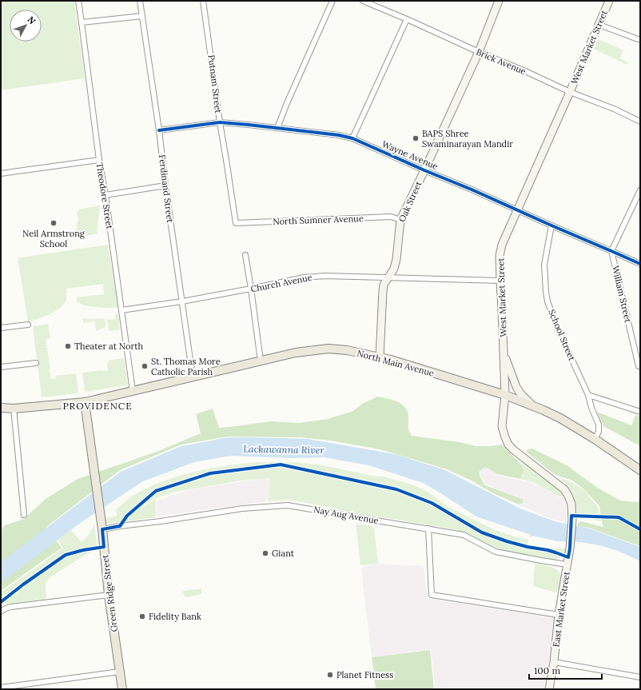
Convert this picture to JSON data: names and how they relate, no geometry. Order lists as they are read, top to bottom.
{
  "streets": {
    "main road": ["North Main Avenue", "Green Ridge Street"],
    "street": [
      "West Market Street",
      "Brick Avenue",
      "Putnam Street",
      "Wayne Avenue",
      "Ferdinand Street",
      "Theodore Street",
      "Oak Street",
      "North Sumner Avenue",
      "Church Avenue",
      "William Street",
      "School Street",
      "Nay Aug Avenue",
      "East Market Street"
    ]
  },
  "crossings": [
    ["West Market Street", "Brick Avenue"],
    ["West Market Street", "Wayne Avenue"],
    ["West Market Street", "Church Avenue"],
    ["West Market Street", "North Main Avenue"],
    ["West Market Street", "East Market Street"],
    ["Brick Avenue", "Oak Street"],
    ["Putnam Street", "Wayne Avenue"],
    ["Putnam Street", "North Sumner Avenue"],
    ["Wayne Avenue", "Ferdinand Street"],
    ["Wayne Avenue", "Oak Street"],
    ["Wayne Avenue", "William Street"],
    ["Wayne Avenue", "School Street"],
    ["Ferdinand Street", "Church Avenue"],
    ["Ferdinand Street", "North Main Avenue"],
    ["Theodore Street", "Church Avenue"],
    ["Theodore Street", "North Main Avenue"],
    ["Oak Street", "North Sumner Avenue"],
    ["Oak Street", "Church Avenue"],
    ["Oak Street", "North Main Avenue"],
    ["School Street", "North Main Avenue"],
    ["North Main Avenue", "Green Ridge Street"],
    ["Nay Aug Avenue", "Green Ridge Street"],
    ["Nay Aug Avenue", "East Market Street"]
  ],
  "districts": ["PROVIDENCE"],
  "water": ["Lackawanna River"],
  "places": [
    "BAPS Shree Swaminarayan Mandir",
    "Neil Armstrong School",
    "Theater at North",
    "St. Thomas More Catholic Parish",
    "Giant",
    "Fidelity Bank",
    "Planet Fitness"
  ],
  "scale_bar": "100 m",
  "north": "top right"
}
